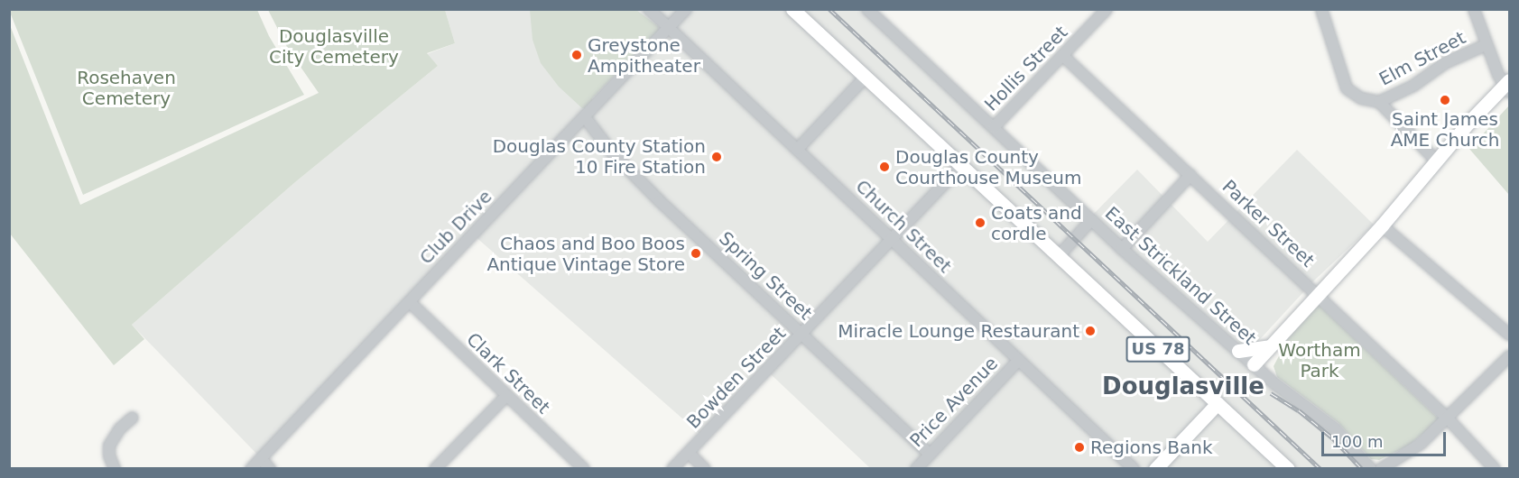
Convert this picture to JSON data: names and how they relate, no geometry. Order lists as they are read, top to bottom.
{
  "streets": {
    "main road": ["US 78"],
    "street": [
      "Elm Street",
      "Hollis Street",
      "Parker Street",
      "Church Street",
      "Club Drive",
      "Spring Street",
      "East Strickland Street",
      "Clark Street",
      "Bowden Street",
      "Price Avenue"
    ]
  },
  "crossings": [
    ["Hollis Street", "Parker Street"],
    ["Hollis Street", "East Strickland Street"],
    ["Church Street", "Club Drive"],
    ["Church Street", "Bowden Street"],
    ["Church Street", "Price Avenue"],
    ["Club Drive", "Spring Street"],
    ["Club Drive", "Clark Street"],
    ["Spring Street", "Bowden Street"],
    ["Spring Street", "Price Avenue"],
    ["US 78", "Bowden Street"]
  ],
  "districts": ["Douglasville"],
  "parks": ["Douglasville City Cemetery", "Rosehaven Cemetery", "Wortham Park"],
  "places": [
    "Greystone Ampitheater",
    "Saint James AME Church",
    "Douglas County Station 10 Fire Station",
    "Douglas County Courthouse Museum",
    "Coats and cordle",
    "Chaos and Boo Boos Antique Vintage Store",
    "Miracle Lounge Restaurant",
    "Regions Bank"
  ],
  "scale_bar": "100 m"
}
